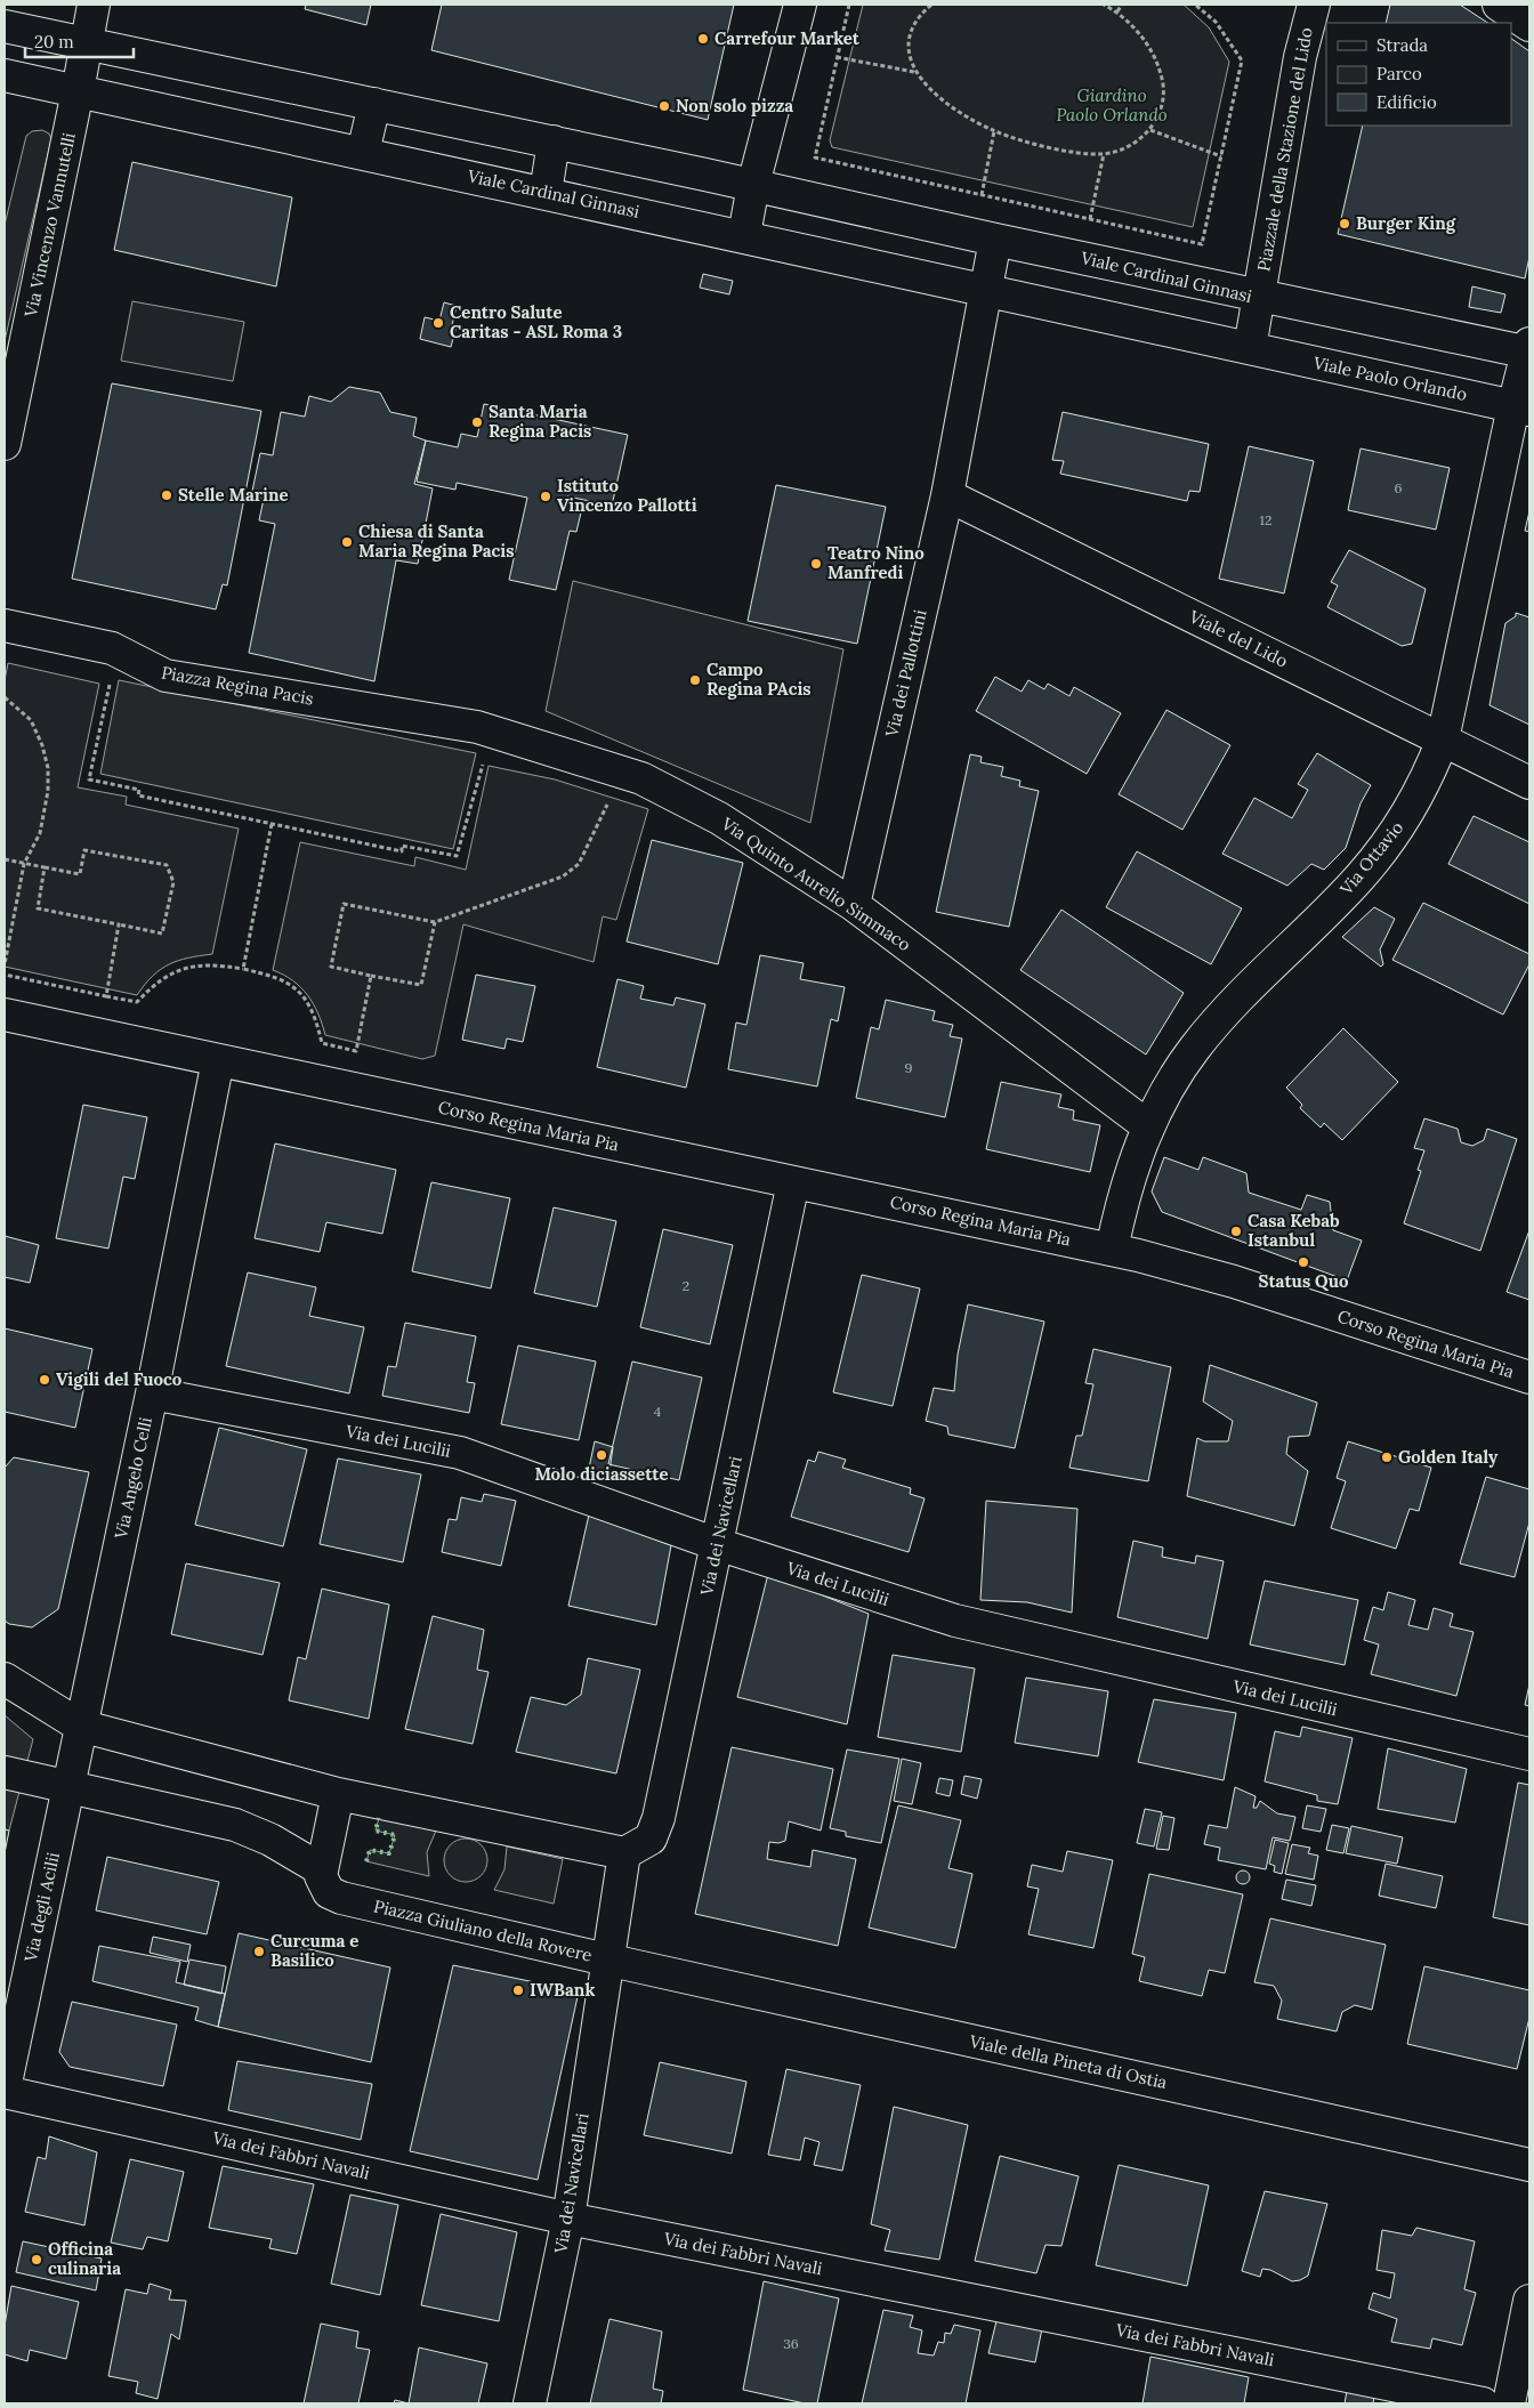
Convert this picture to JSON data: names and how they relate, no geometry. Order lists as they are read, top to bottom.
{
  "streets": {
    "street": [
      "Piazzale della Stazione del Lido",
      "Viale Cardinal Ginnasi",
      "Via Vincenzo Vannutelli",
      "Viale Paolo Orlando",
      "Viale del Lido",
      "Via dei Pallottini",
      "Piazza Regina Pacis",
      "Via Ottavio",
      "Via Quinto Aurelio Simmaco",
      "Corso Regina Maria Pia",
      "Via dei Lucilii",
      "Via Angelo Celli",
      "Via dei Navicellari",
      "Via degli Acilii",
      "Piazza Giuliano della Rovere",
      "Viale della Pineta di Ostia",
      "Via dei Fabbri Navali"
    ]
  },
  "crossings": [
    ["Piazzale della Stazione del Lido", "Viale Cardinal Ginnasi"],
    ["Viale Cardinal Ginnasi", "Via Vincenzo Vannutelli"],
    ["Viale Cardinal Ginnasi", "Viale Paolo Orlando"],
    ["Viale Cardinal Ginnasi", "Via dei Pallottini"],
    ["Viale Paolo Orlando", "Via Ottavio"],
    ["Viale del Lido", "Via dei Pallottini"],
    ["Viale del Lido", "Via Ottavio"],
    ["Via dei Pallottini", "Via Quinto Aurelio Simmaco"],
    ["Piazza Regina Pacis", "Via Quinto Aurelio Simmaco"],
    ["Via Ottavio", "Via Quinto Aurelio Simmaco"],
    ["Via Ottavio", "Corso Regina Maria Pia"],
    ["Corso Regina Maria Pia", "Via Angelo Celli"],
    ["Corso Regina Maria Pia", "Via dei Navicellari"],
    ["Via dei Lucilii", "Via Angelo Celli"],
    ["Via dei Lucilii", "Via dei Navicellari"],
    ["Via Angelo Celli", "Via degli Acilii"],
    ["Via dei Navicellari", "Piazza Giuliano della Rovere"],
    ["Via dei Navicellari", "Viale della Pineta di Ostia"],
    ["Via dei Navicellari", "Via dei Fabbri Navali"],
    ["Via degli Acilii", "Via dei Fabbri Navali"],
    ["Piazza Giuliano della Rovere", "Viale della Pineta di Ostia"]
  ],
  "parks": ["Giardino Paolo Orlando"],
  "places": [
    "Carrefour Market",
    "Non solo pizza",
    "Burger King",
    "Centro Salute Caritas - ASL Roma 3",
    "Santa Maria Regina Pacis",
    "Stelle Marine",
    "Istituto Vincenzo Pallotti",
    "Chiesa di Santa Maria Regina Pacis",
    "Teatro Nino Manfredi",
    "Campo Regina PAcis",
    "Casa Kebab Istanbul",
    "Status Quo",
    "Vigili del Fuoco",
    "Molo diciassette",
    "Golden Italy",
    "Curcuma e Basilico",
    "IWBank",
    "Officina culinaria"
  ],
  "house_numbers": [
    "6",
    "12",
    "9",
    "2",
    "4",
    "36"
  ],
  "legend": ["Strada", "Parco", "Edificio"],
  "scale_bar": "20 m"
}
